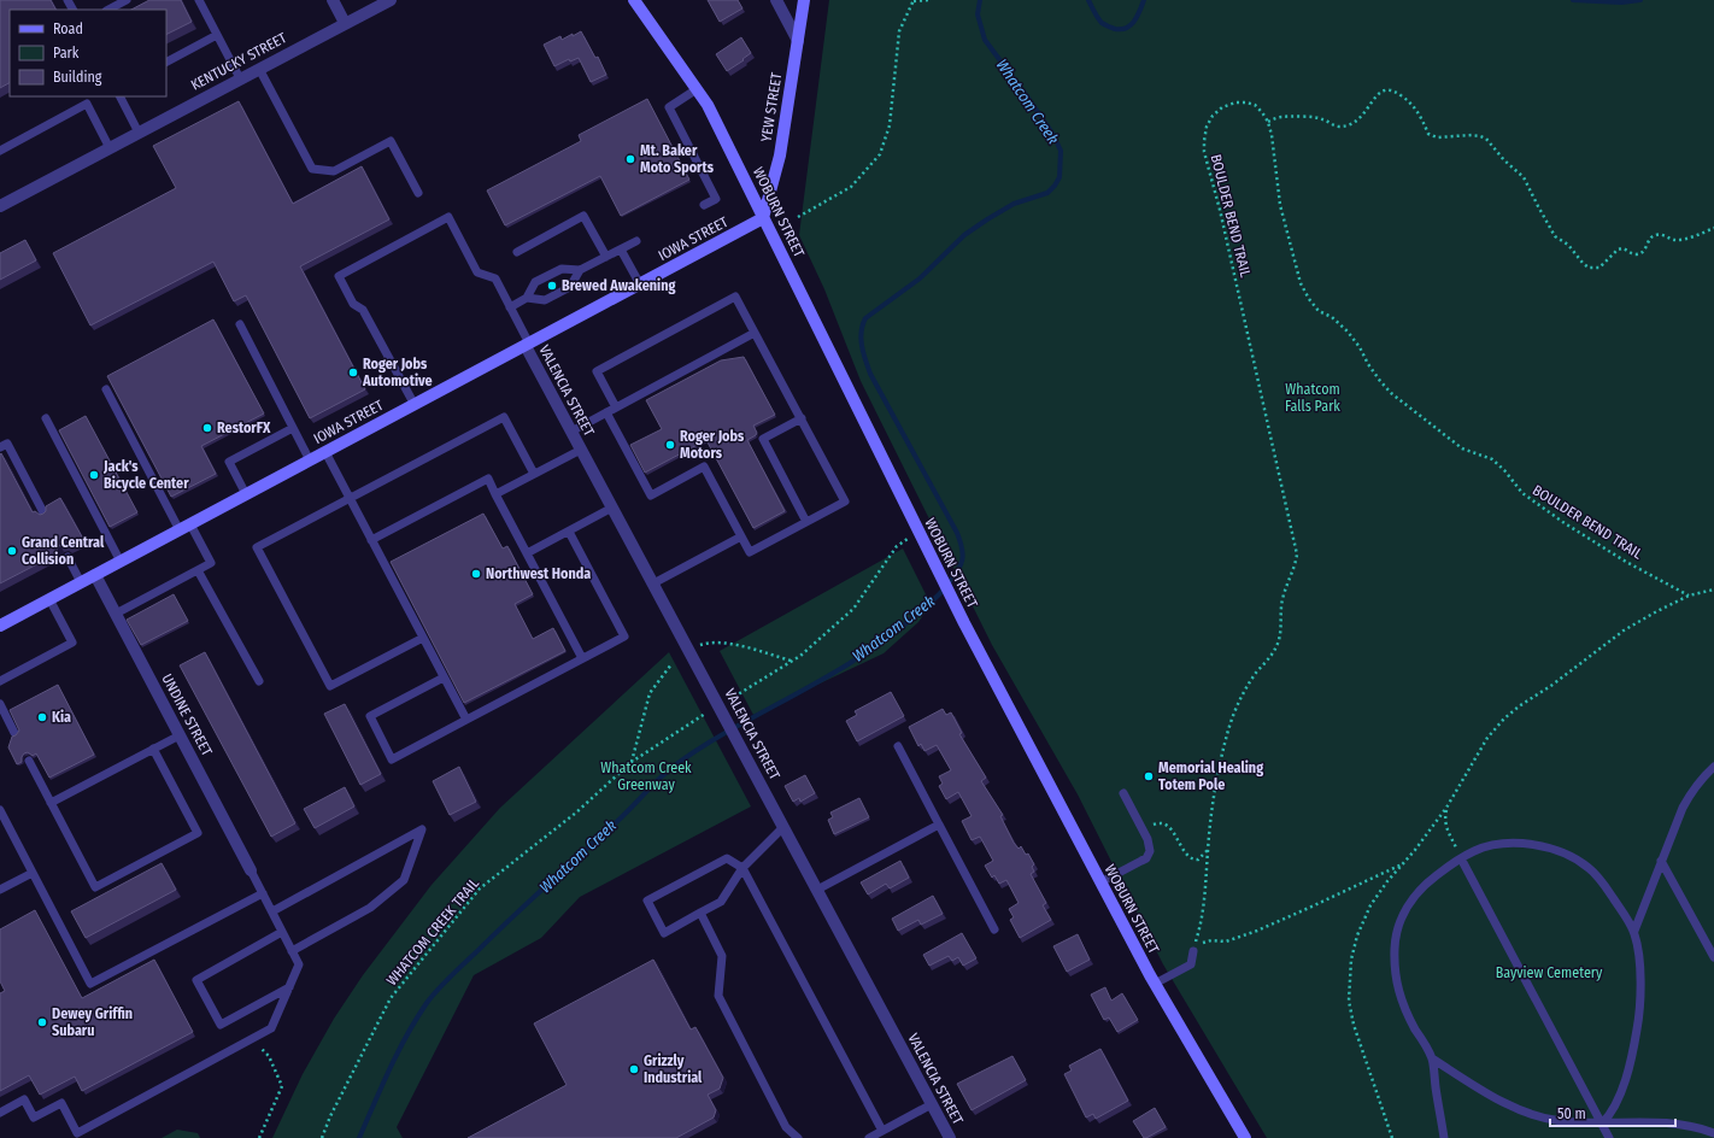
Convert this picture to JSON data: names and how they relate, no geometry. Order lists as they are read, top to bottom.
{
  "streets": {
    "street": [
      "KENTUCKY STREET",
      "YEW STREET",
      "WOBURN STREET",
      "IOWA STREET",
      "VALENCIA STREET",
      "UNDINE STREET"
    ],
    "path": ["BOULDER BEND TRAIL", "WHATCOM CREEK TRAIL"]
  },
  "crossings": [
    ["YEW STREET", "WOBURN STREET"],
    ["YEW STREET", "IOWA STREET"],
    ["WOBURN STREET", "IOWA STREET"],
    ["IOWA STREET", "VALENCIA STREET"],
    ["IOWA STREET", "UNDINE STREET"]
  ],
  "water": ["Whatcom Creek"],
  "parks": ["Whatcom Falls Park", "Whatcom Creek Greenway", "Bayview Cemetery"],
  "places": [
    "Mt. Baker Moto Sports",
    "Brewed Awakening",
    "Roger Jobs Automotive",
    "RestorFX",
    "Roger Jobs Motors",
    "Jack's Bicycle Center",
    "Grand Central Collision",
    "Northwest Honda",
    "Kia",
    "Memorial Healing Totem Pole",
    "Dewey Griffin Subaru",
    "Grizzly Industrial"
  ],
  "legend": ["Road", "Park", "Building"],
  "scale_bar": "50 m"
}
